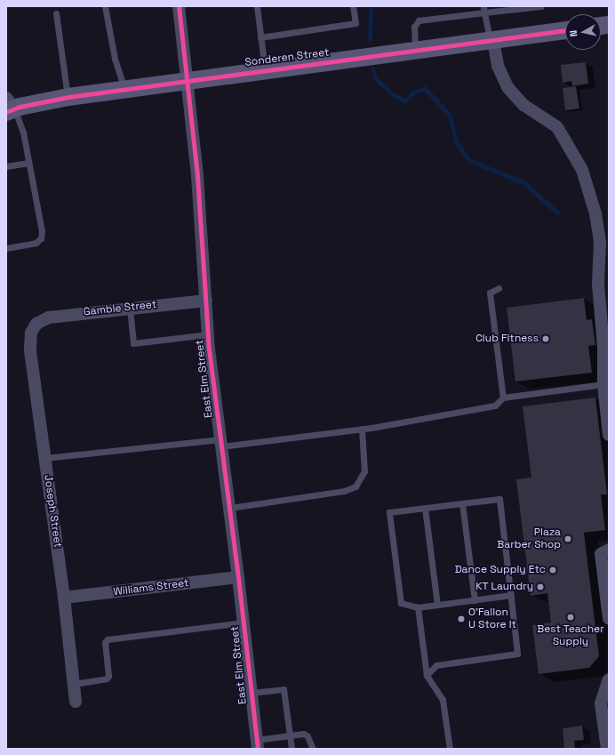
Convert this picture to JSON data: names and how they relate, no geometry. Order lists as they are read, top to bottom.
{
  "streets": {
    "street": [
      "Sonderen Street",
      "Gamble Street",
      "East Elm Street",
      "Joseph Street",
      "Williams Street"
    ]
  },
  "crossings": [
    ["Sonderen Street", "East Elm Street"],
    ["Gamble Street", "East Elm Street"],
    ["Gamble Street", "Joseph Street"],
    ["East Elm Street", "Williams Street"],
    ["Joseph Street", "Williams Street"]
  ],
  "places": [
    "Club Fitness",
    "Plaza Barber Shop",
    "Dance Supply Etc",
    "KT Laundry",
    "Best Teacher Supply",
    "O'Fallon U Store It"
  ],
  "north": "left"
}
